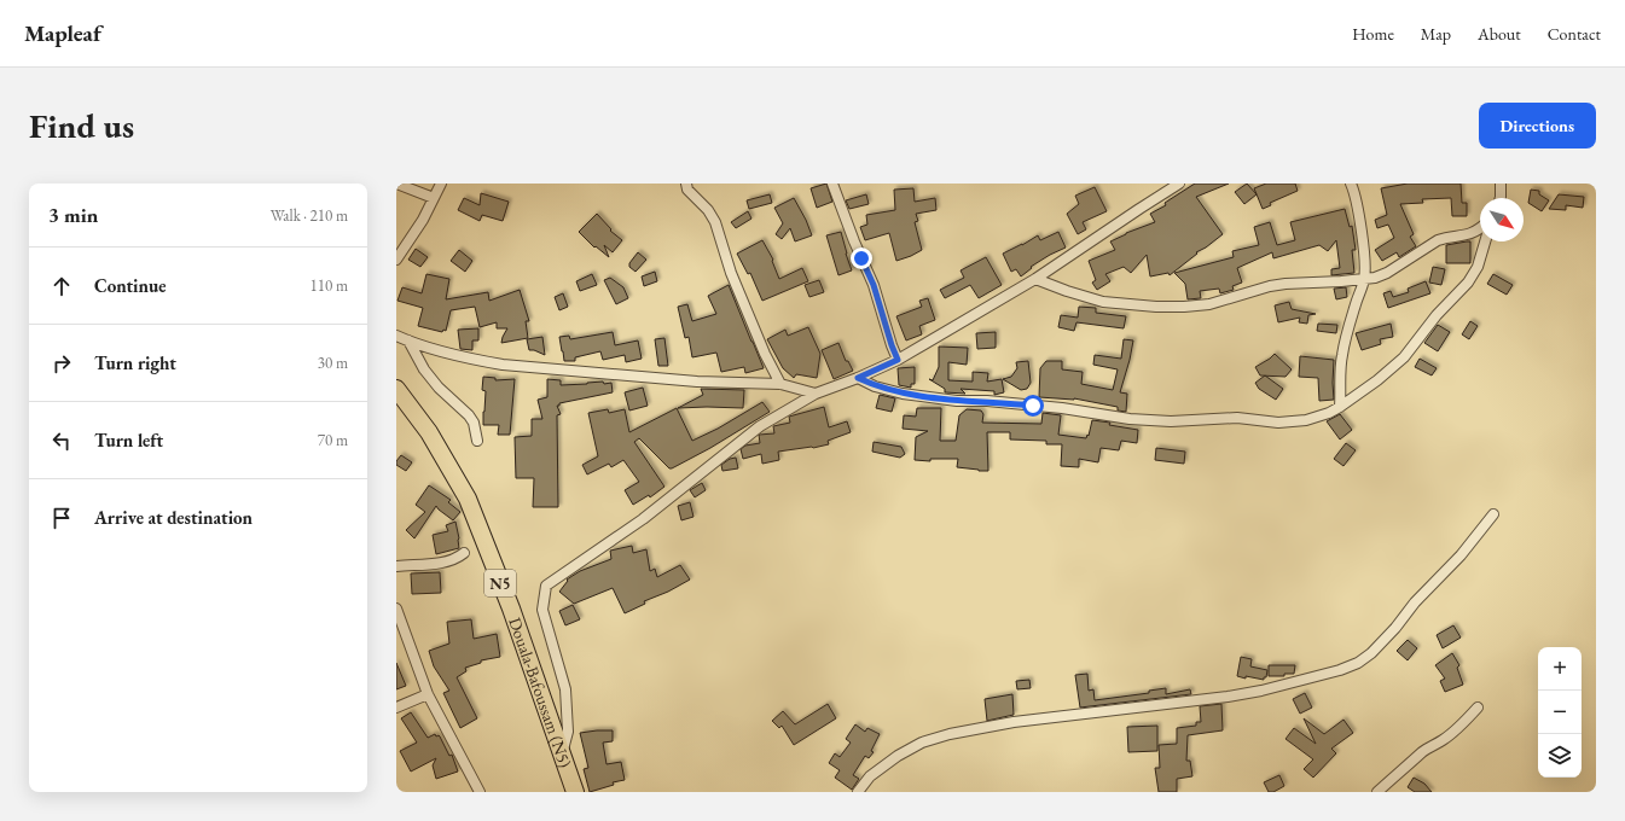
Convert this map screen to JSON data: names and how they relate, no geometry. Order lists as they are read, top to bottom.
{
  "streets": {
    "highway": ["N5", "Douala-Bafoussam (N5)"]
  },
  "north": "bottom right",
  "page": {
    "header": "Mapleaf",
    "nav": [
      "Home",
      "Map",
      "About",
      "Contact"
    ],
    "buttons": "Directions",
    "title": "Find us",
    "heading": ["3 min", "Walk · 210 m"],
    "list": [
      ["Continue", "110 m"],
      ["Turn right", "30 m"],
      ["Turn left", "70 m"],
      "Arrive at destination"
    ],
    "map_buttons": ["+", "−"]
  }
}
